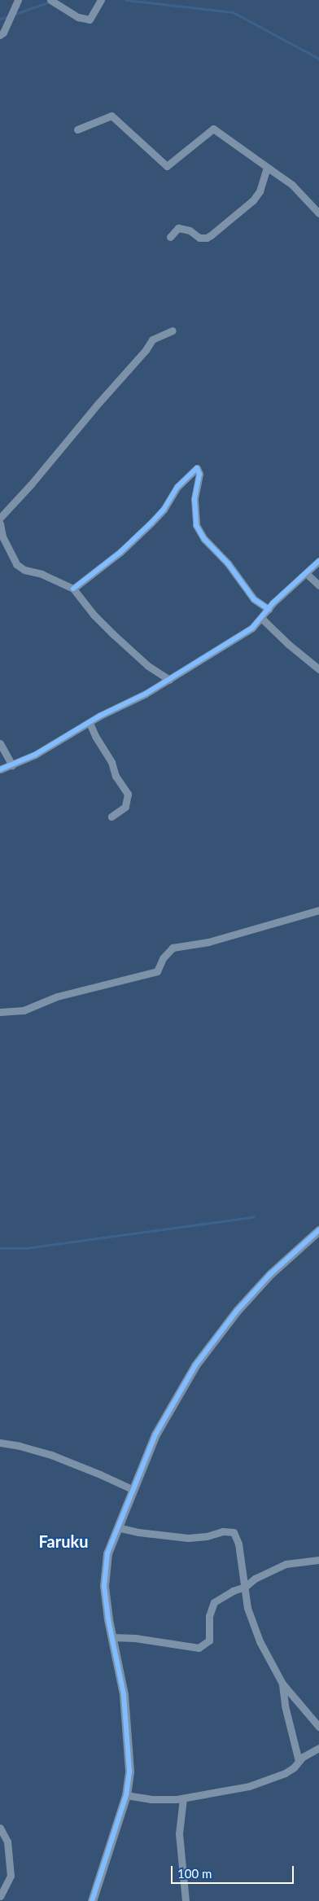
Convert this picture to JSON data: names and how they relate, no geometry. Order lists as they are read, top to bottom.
{
  "districts": ["Faruku"],
  "scale_bar": "100 m"
}
